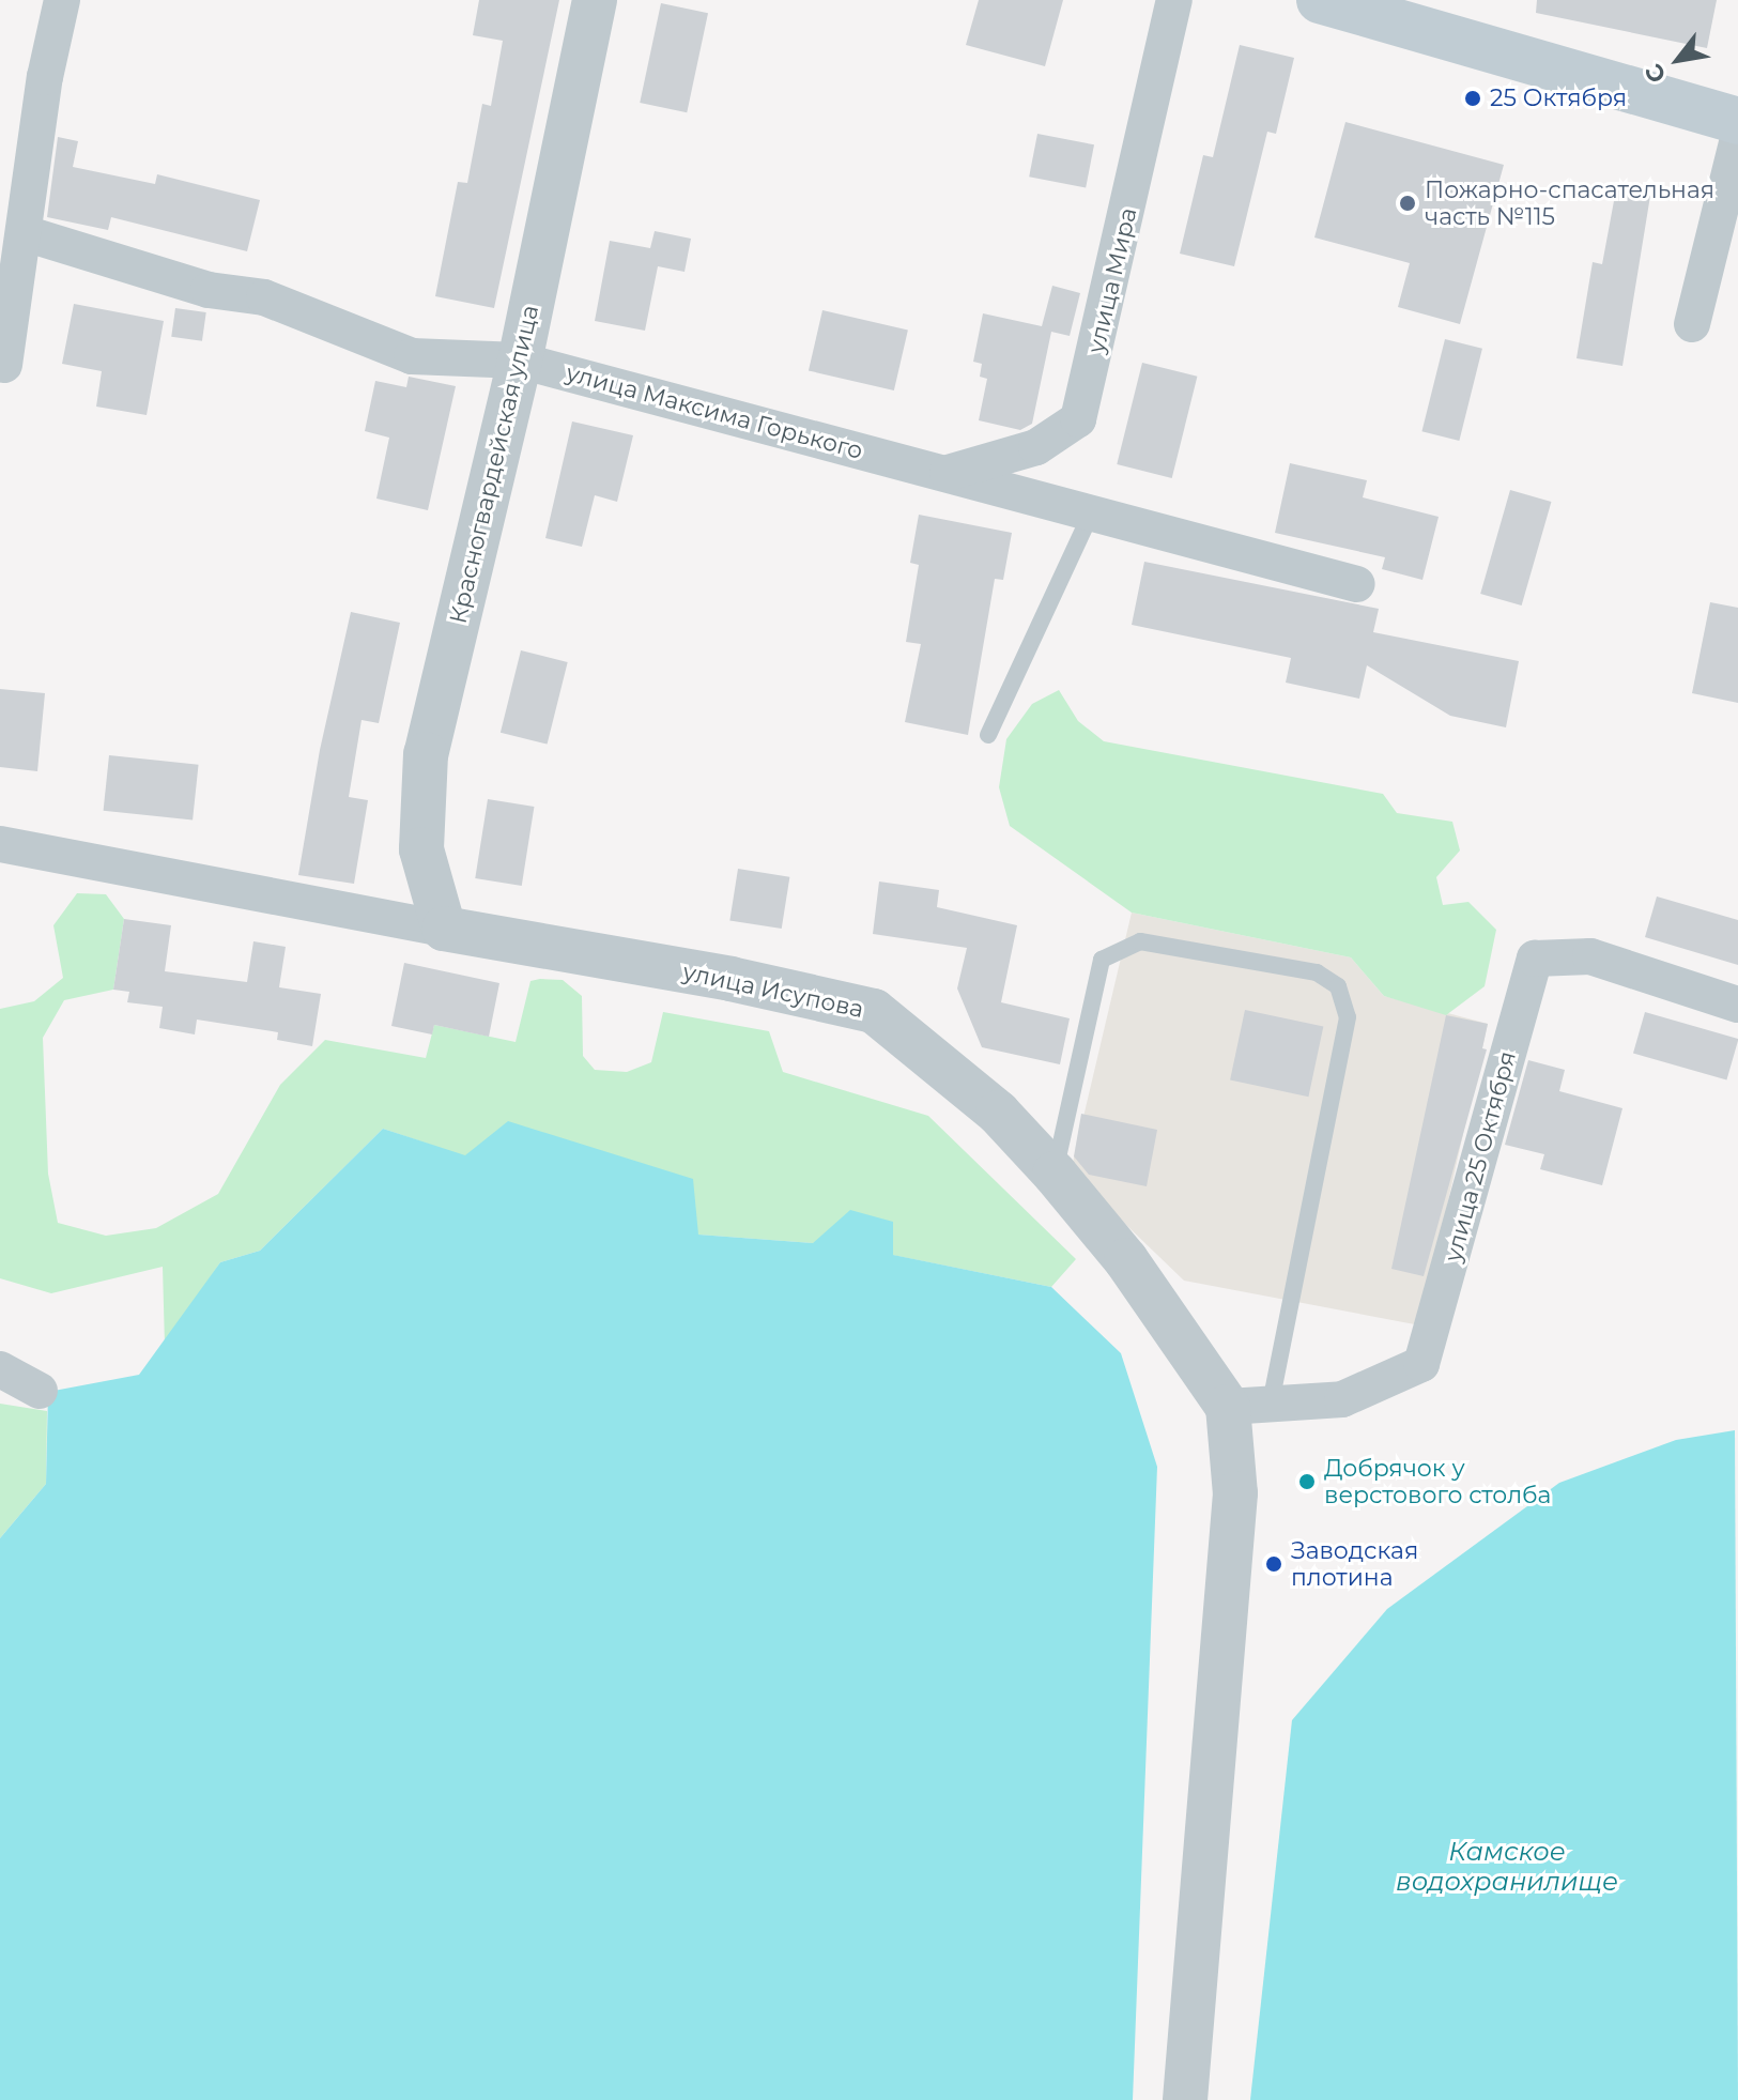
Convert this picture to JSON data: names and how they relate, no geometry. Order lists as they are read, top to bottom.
{
  "streets": {
    "street": [
      "улица Мира",
      "улица Максима Горького",
      "Красногвардейская улица",
      "улица Исупова",
      "улица 25 Октября"
    ]
  },
  "crossings": [
    ["улица Мира", "улица Максима Горького"],
    ["улица Максима Горького", "Красногвардейская улица"],
    ["Красногвардейская улица", "улица Исупова"],
    ["улица Исупова", "улица 25 Октября"]
  ],
  "water": ["Камское водохранилище"],
  "places": [
    "25 Октября",
    "Пожарно-спасательная часть №115",
    "Добрячок у верстового столба",
    "Заводская плотина"
  ],
  "north": "bottom left"
}
